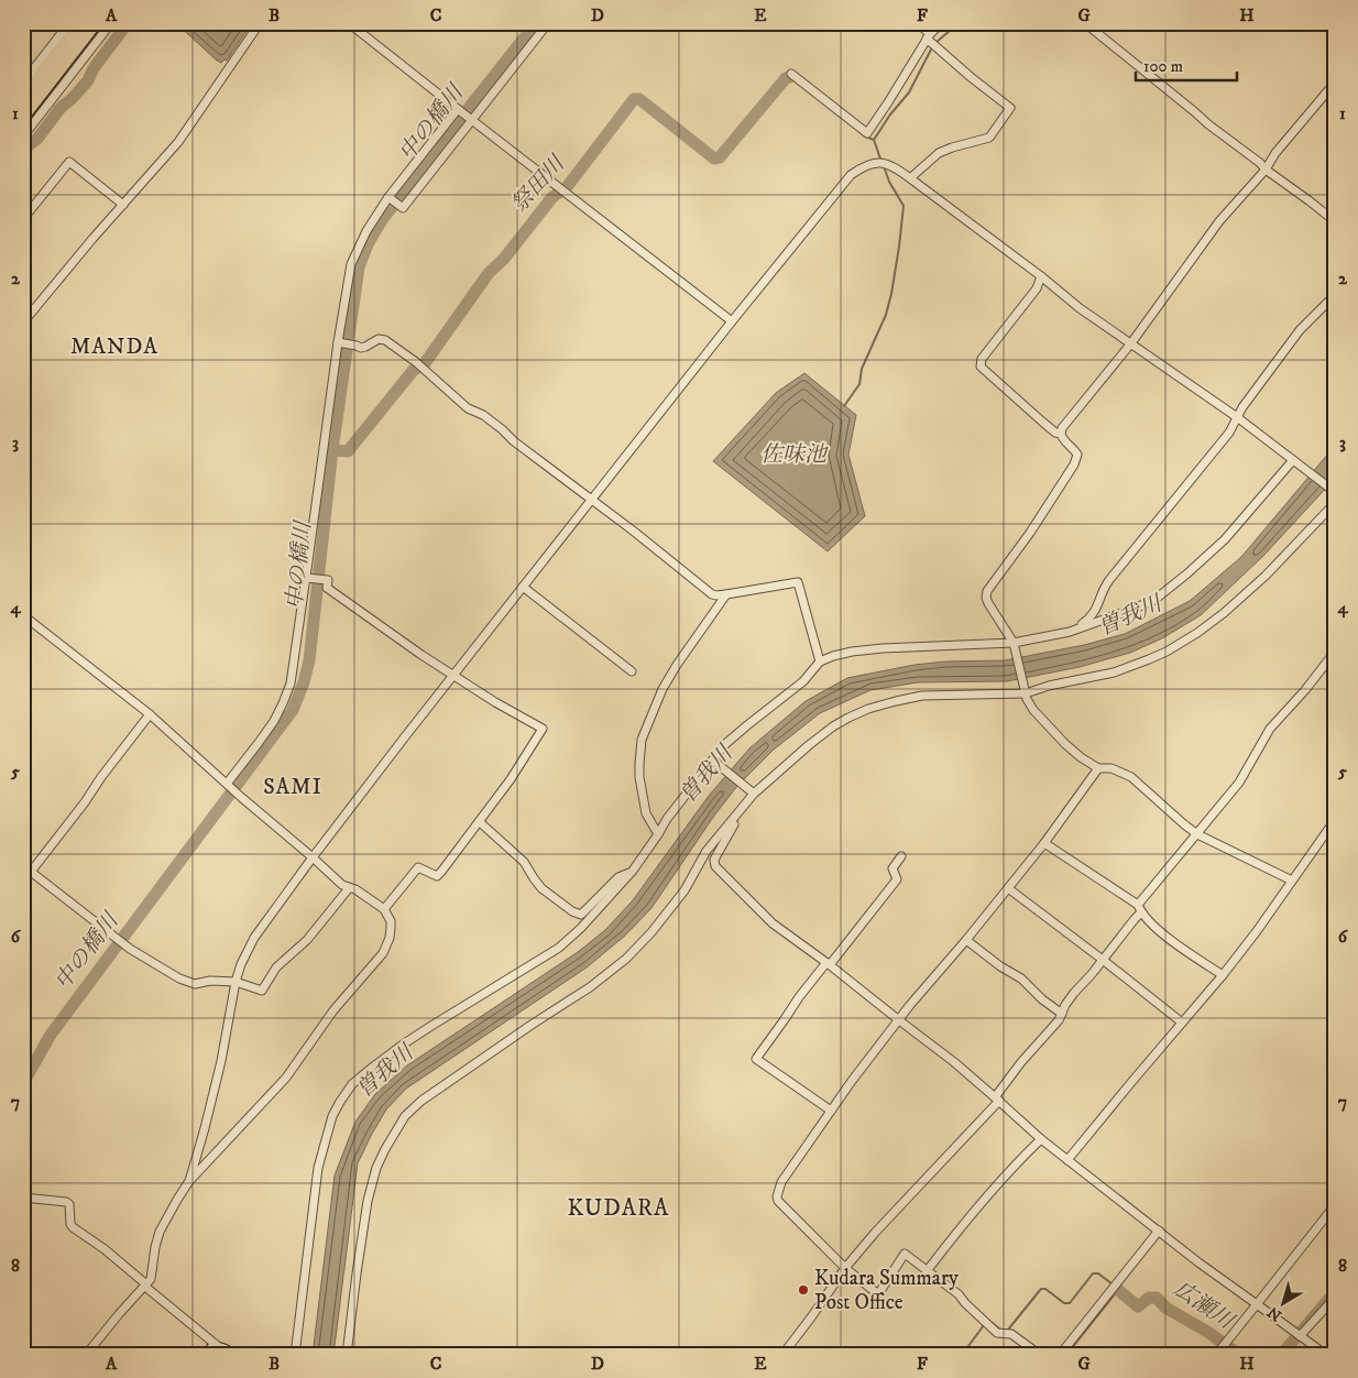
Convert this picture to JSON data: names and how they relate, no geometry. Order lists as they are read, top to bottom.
{
  "districts": ["MANDA", "SAMI", "KUDARA"],
  "water": [
    "中の橋川",
    "祭田川",
    "佐味池",
    "曽我川",
    "広瀬川"
  ],
  "places": ["Kudara Summary Post Office"],
  "scale_bar": "100 m",
  "north": "bottom left",
  "grid": {
    "columns": [
      "A",
      "B",
      "C",
      "D",
      "E",
      "F",
      "G",
      "H"
    ],
    "rows": [
      "1",
      "2",
      "3",
      "4",
      "5",
      "6",
      "7",
      "8"
    ]
  }
}
